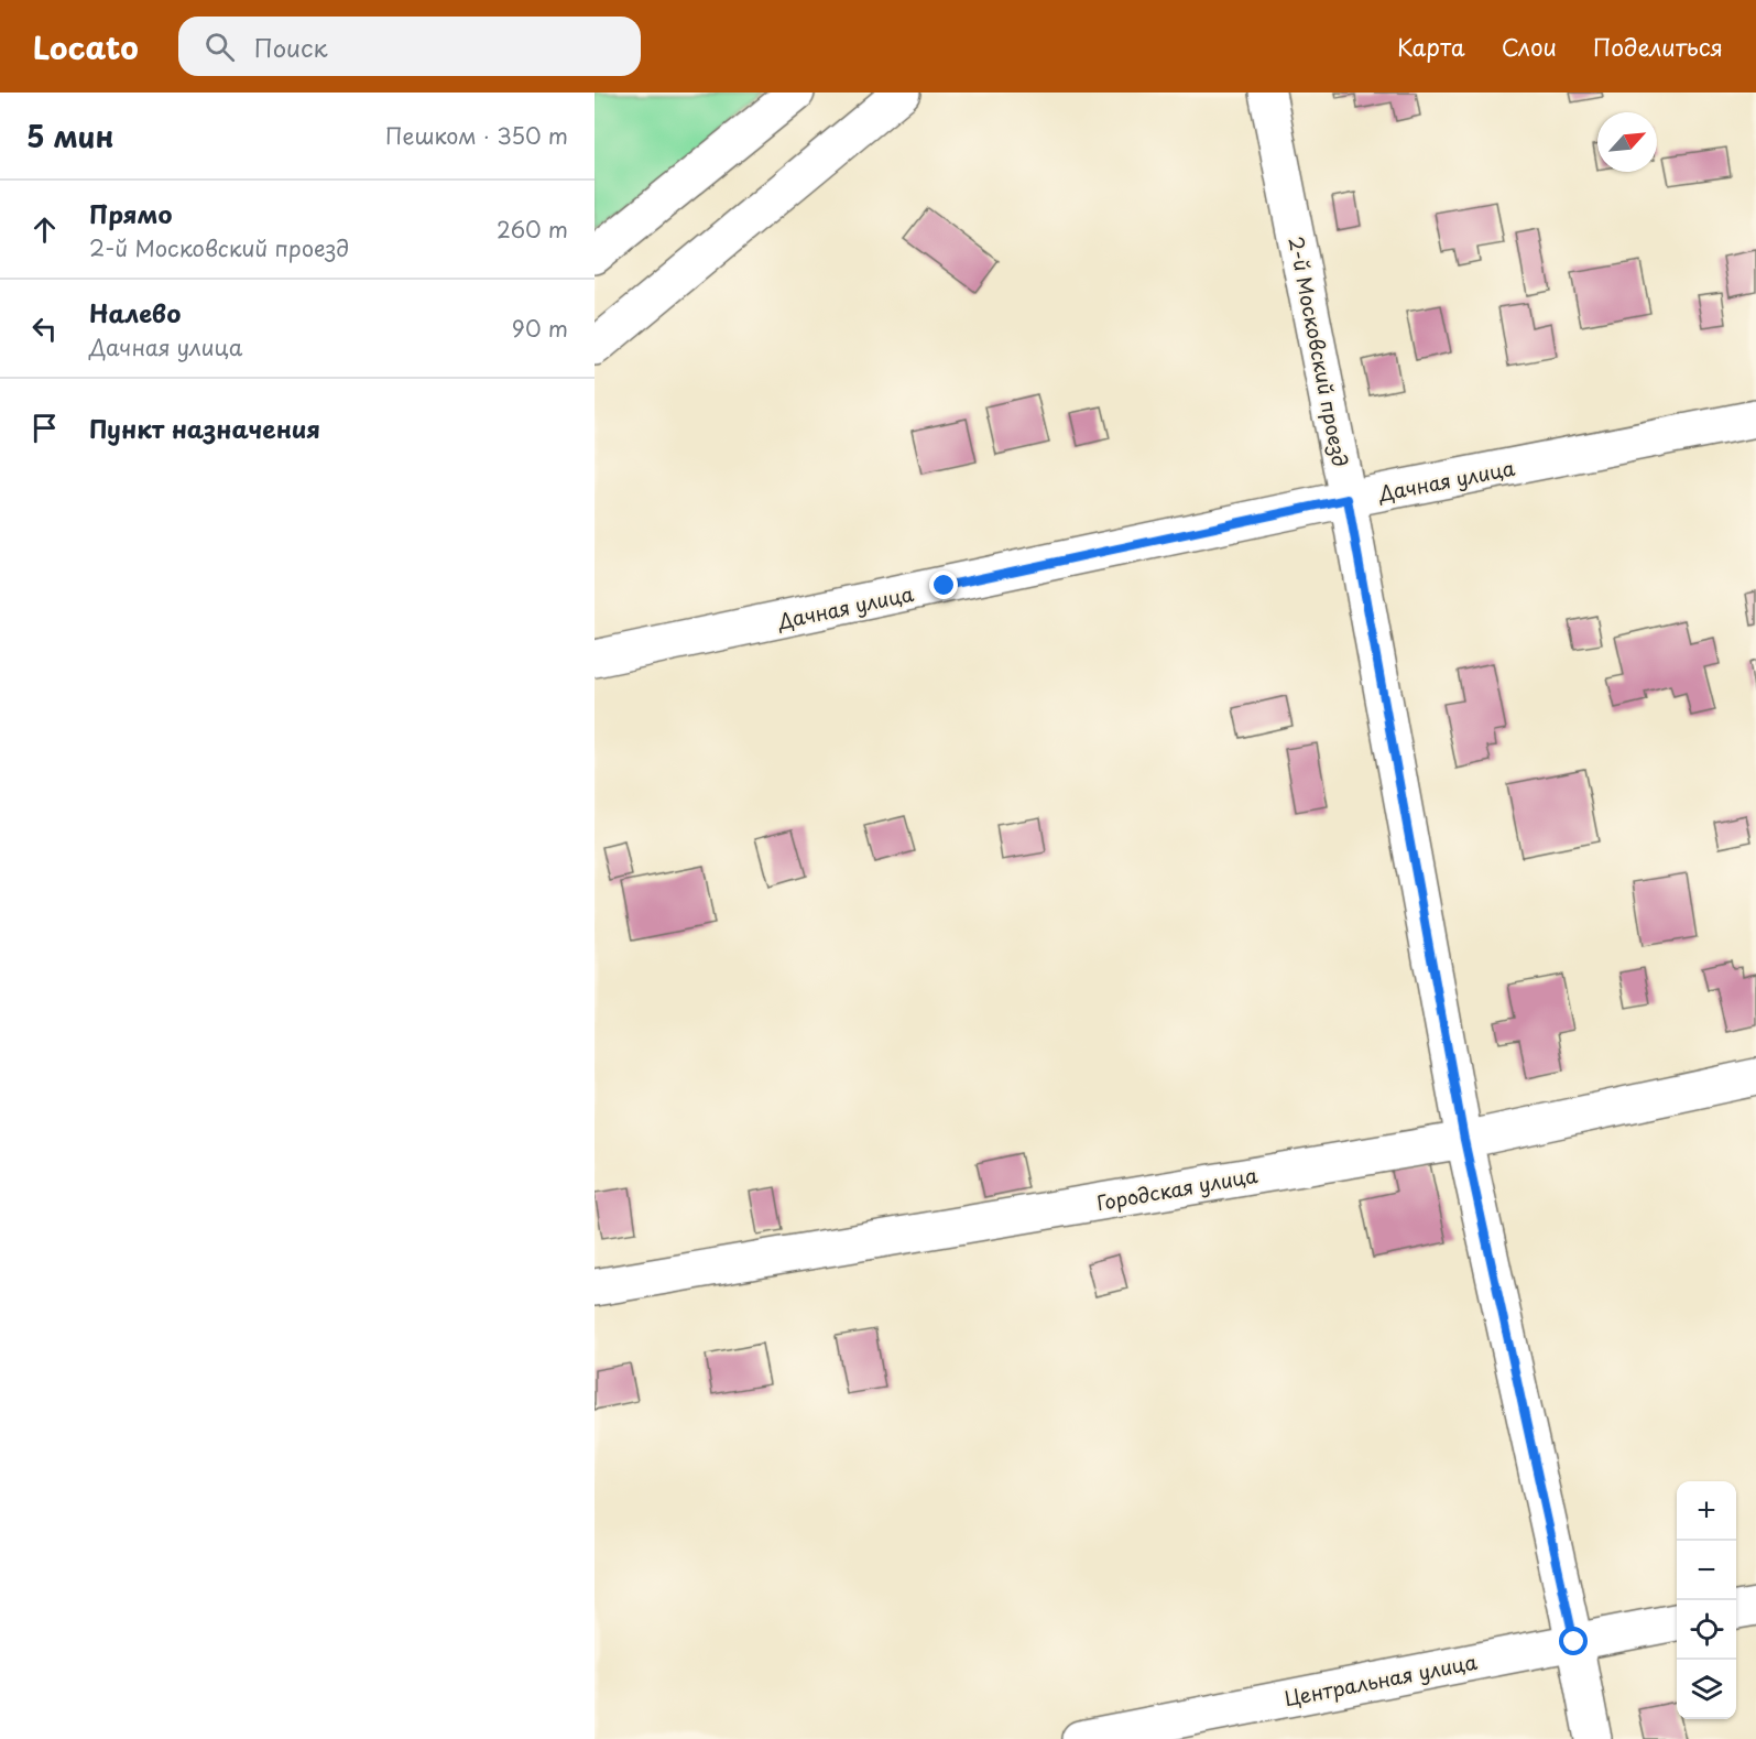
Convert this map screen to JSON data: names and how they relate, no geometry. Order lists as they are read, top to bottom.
{
  "streets": {
    "street": [
      "2-й Московский проезд",
      "Дачная улица",
      "Городская улица",
      "Центральная улица"
    ]
  },
  "crossings": [
    ["2-й Московский проезд", "Дачная улица"],
    ["2-й Московский проезд", "Городская улица"],
    ["2-й Московский проезд", "Центральная улица"]
  ],
  "north": "top right",
  "page": {
    "header": "Locato",
    "search": "Поиск",
    "nav": ["Карта", "Слои", "Поделиться"],
    "heading": ["5 мин", "Пешком · 350 m"],
    "list": [
      ["Прямо", "2-й Московский проезд", "260 m"],
      ["Налево", "Дачная улица", "90 m"],
      "Пункт назначения"
    ],
    "map_buttons": ["+", "−"]
  }
}
